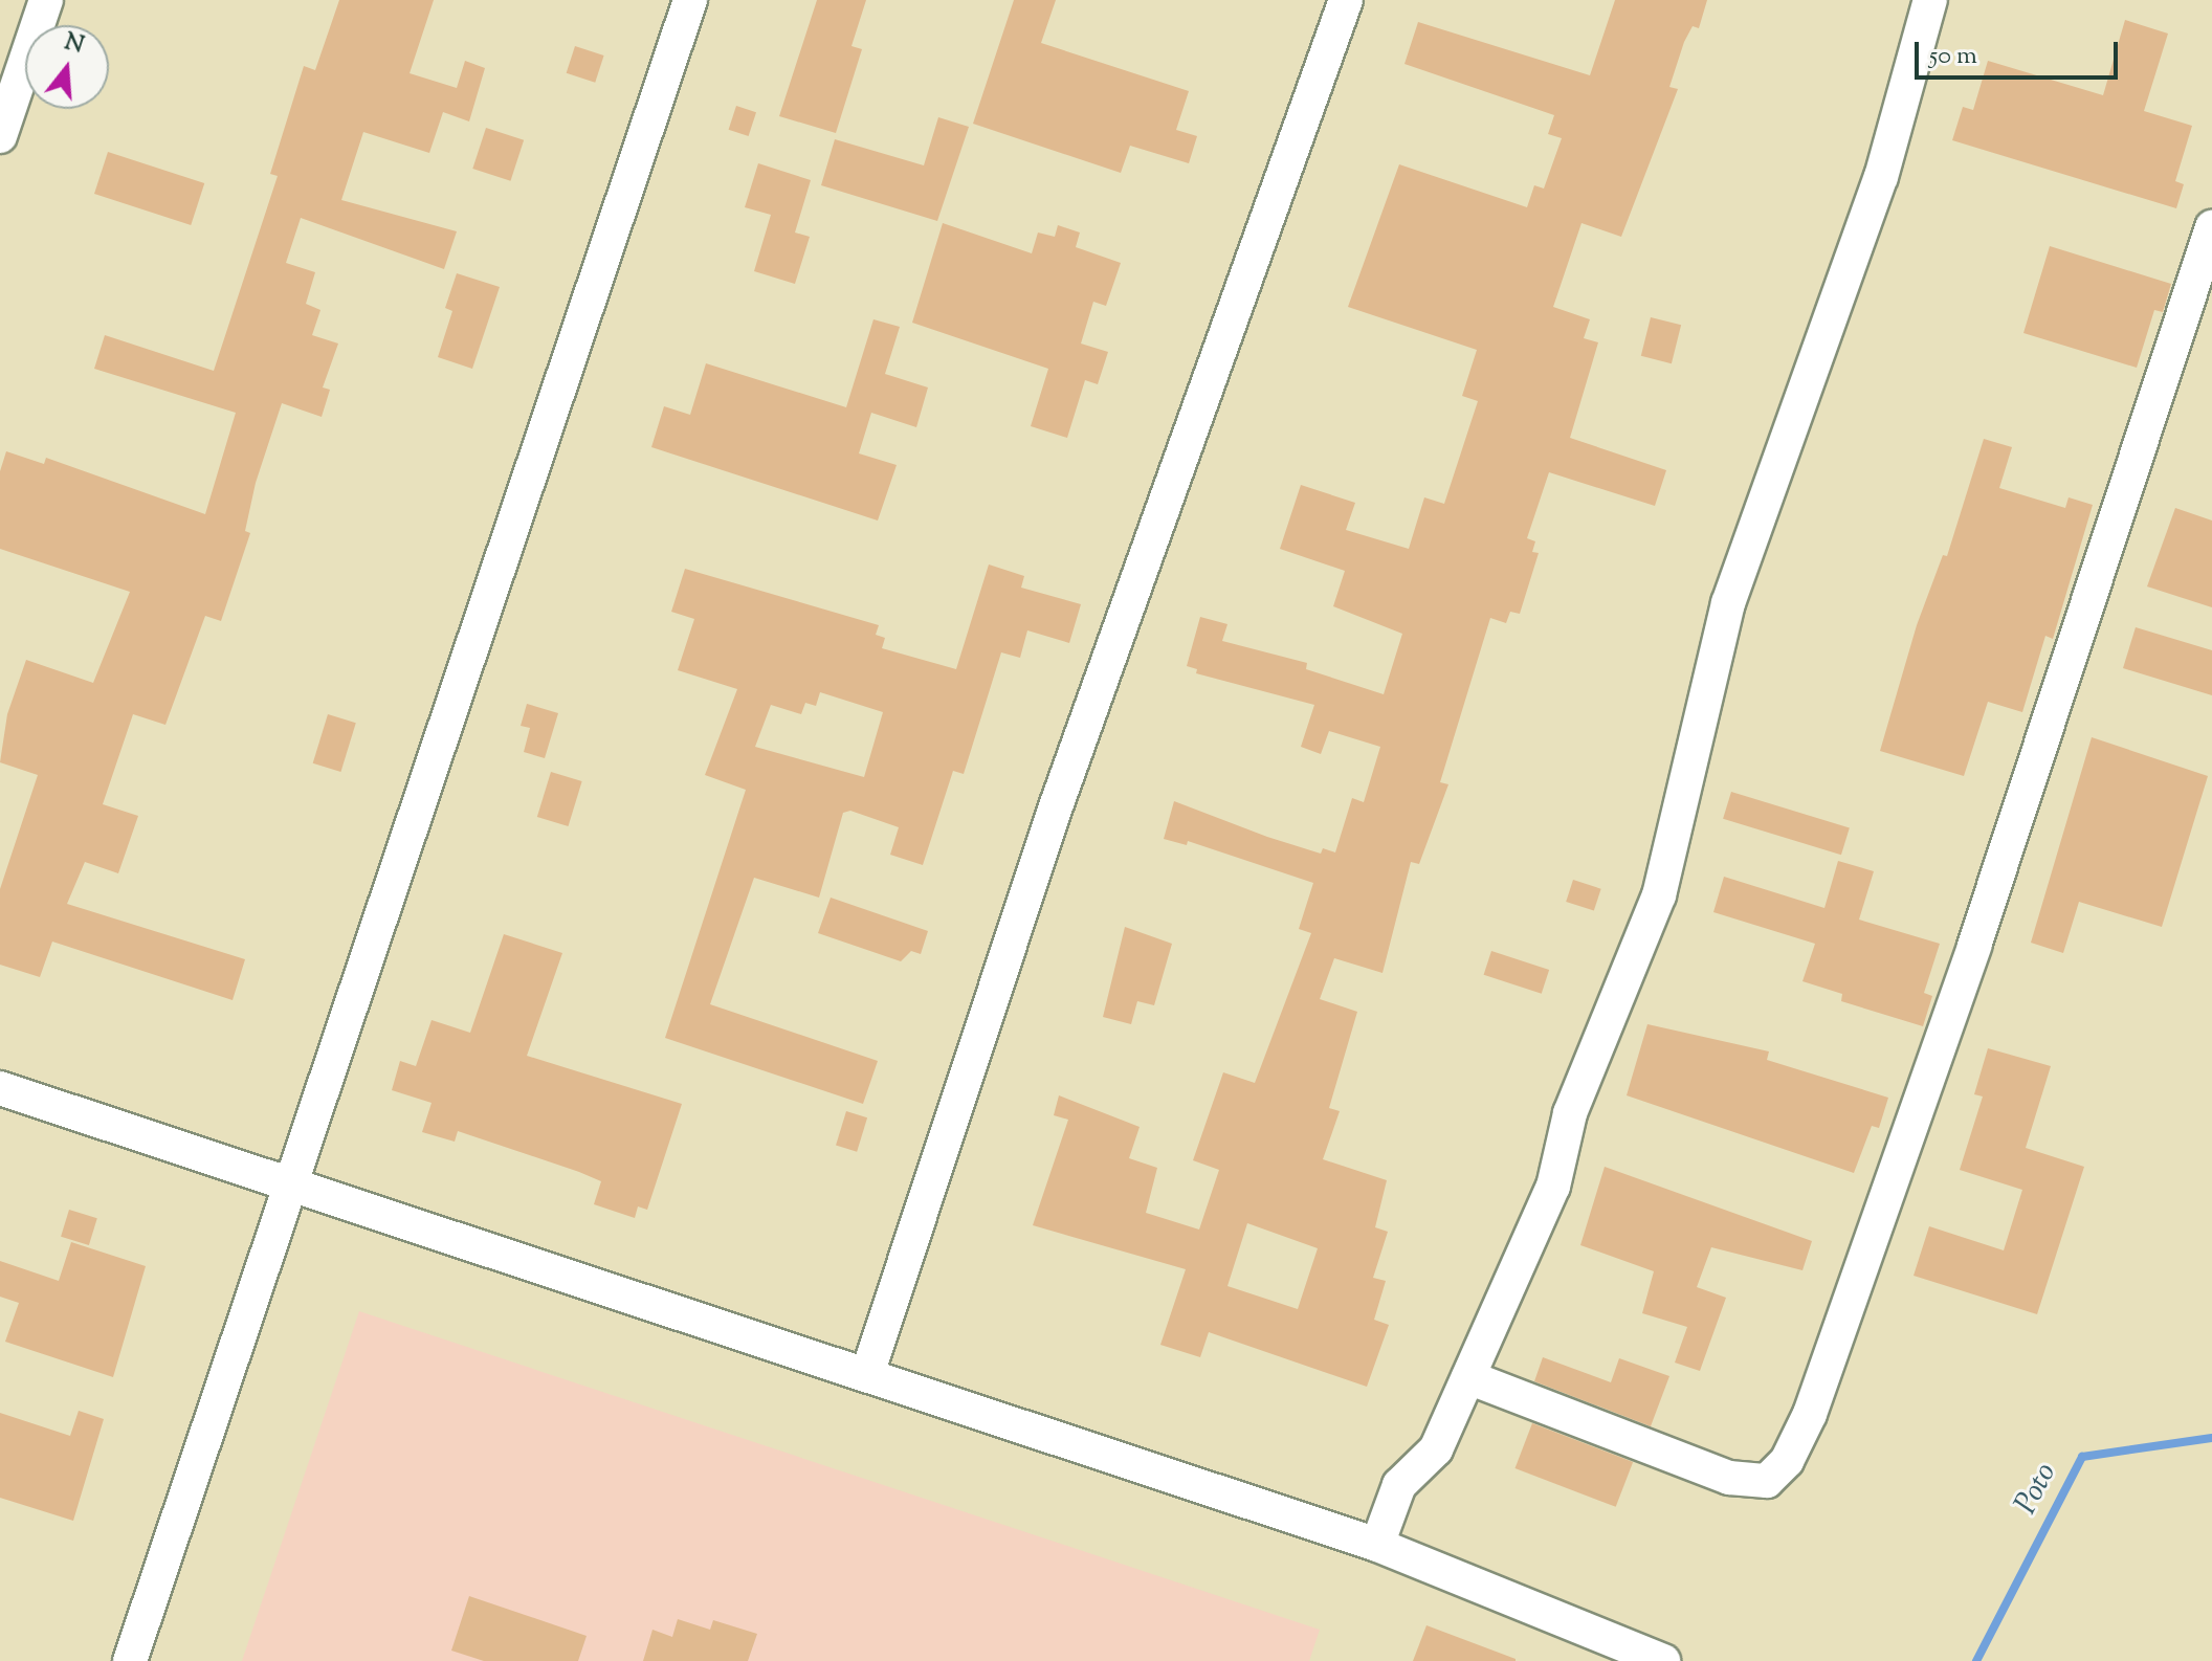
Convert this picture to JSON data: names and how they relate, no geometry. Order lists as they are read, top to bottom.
{
  "water": ["Poto"],
  "scale_bar": "50 m",
  "north": "top"
}
